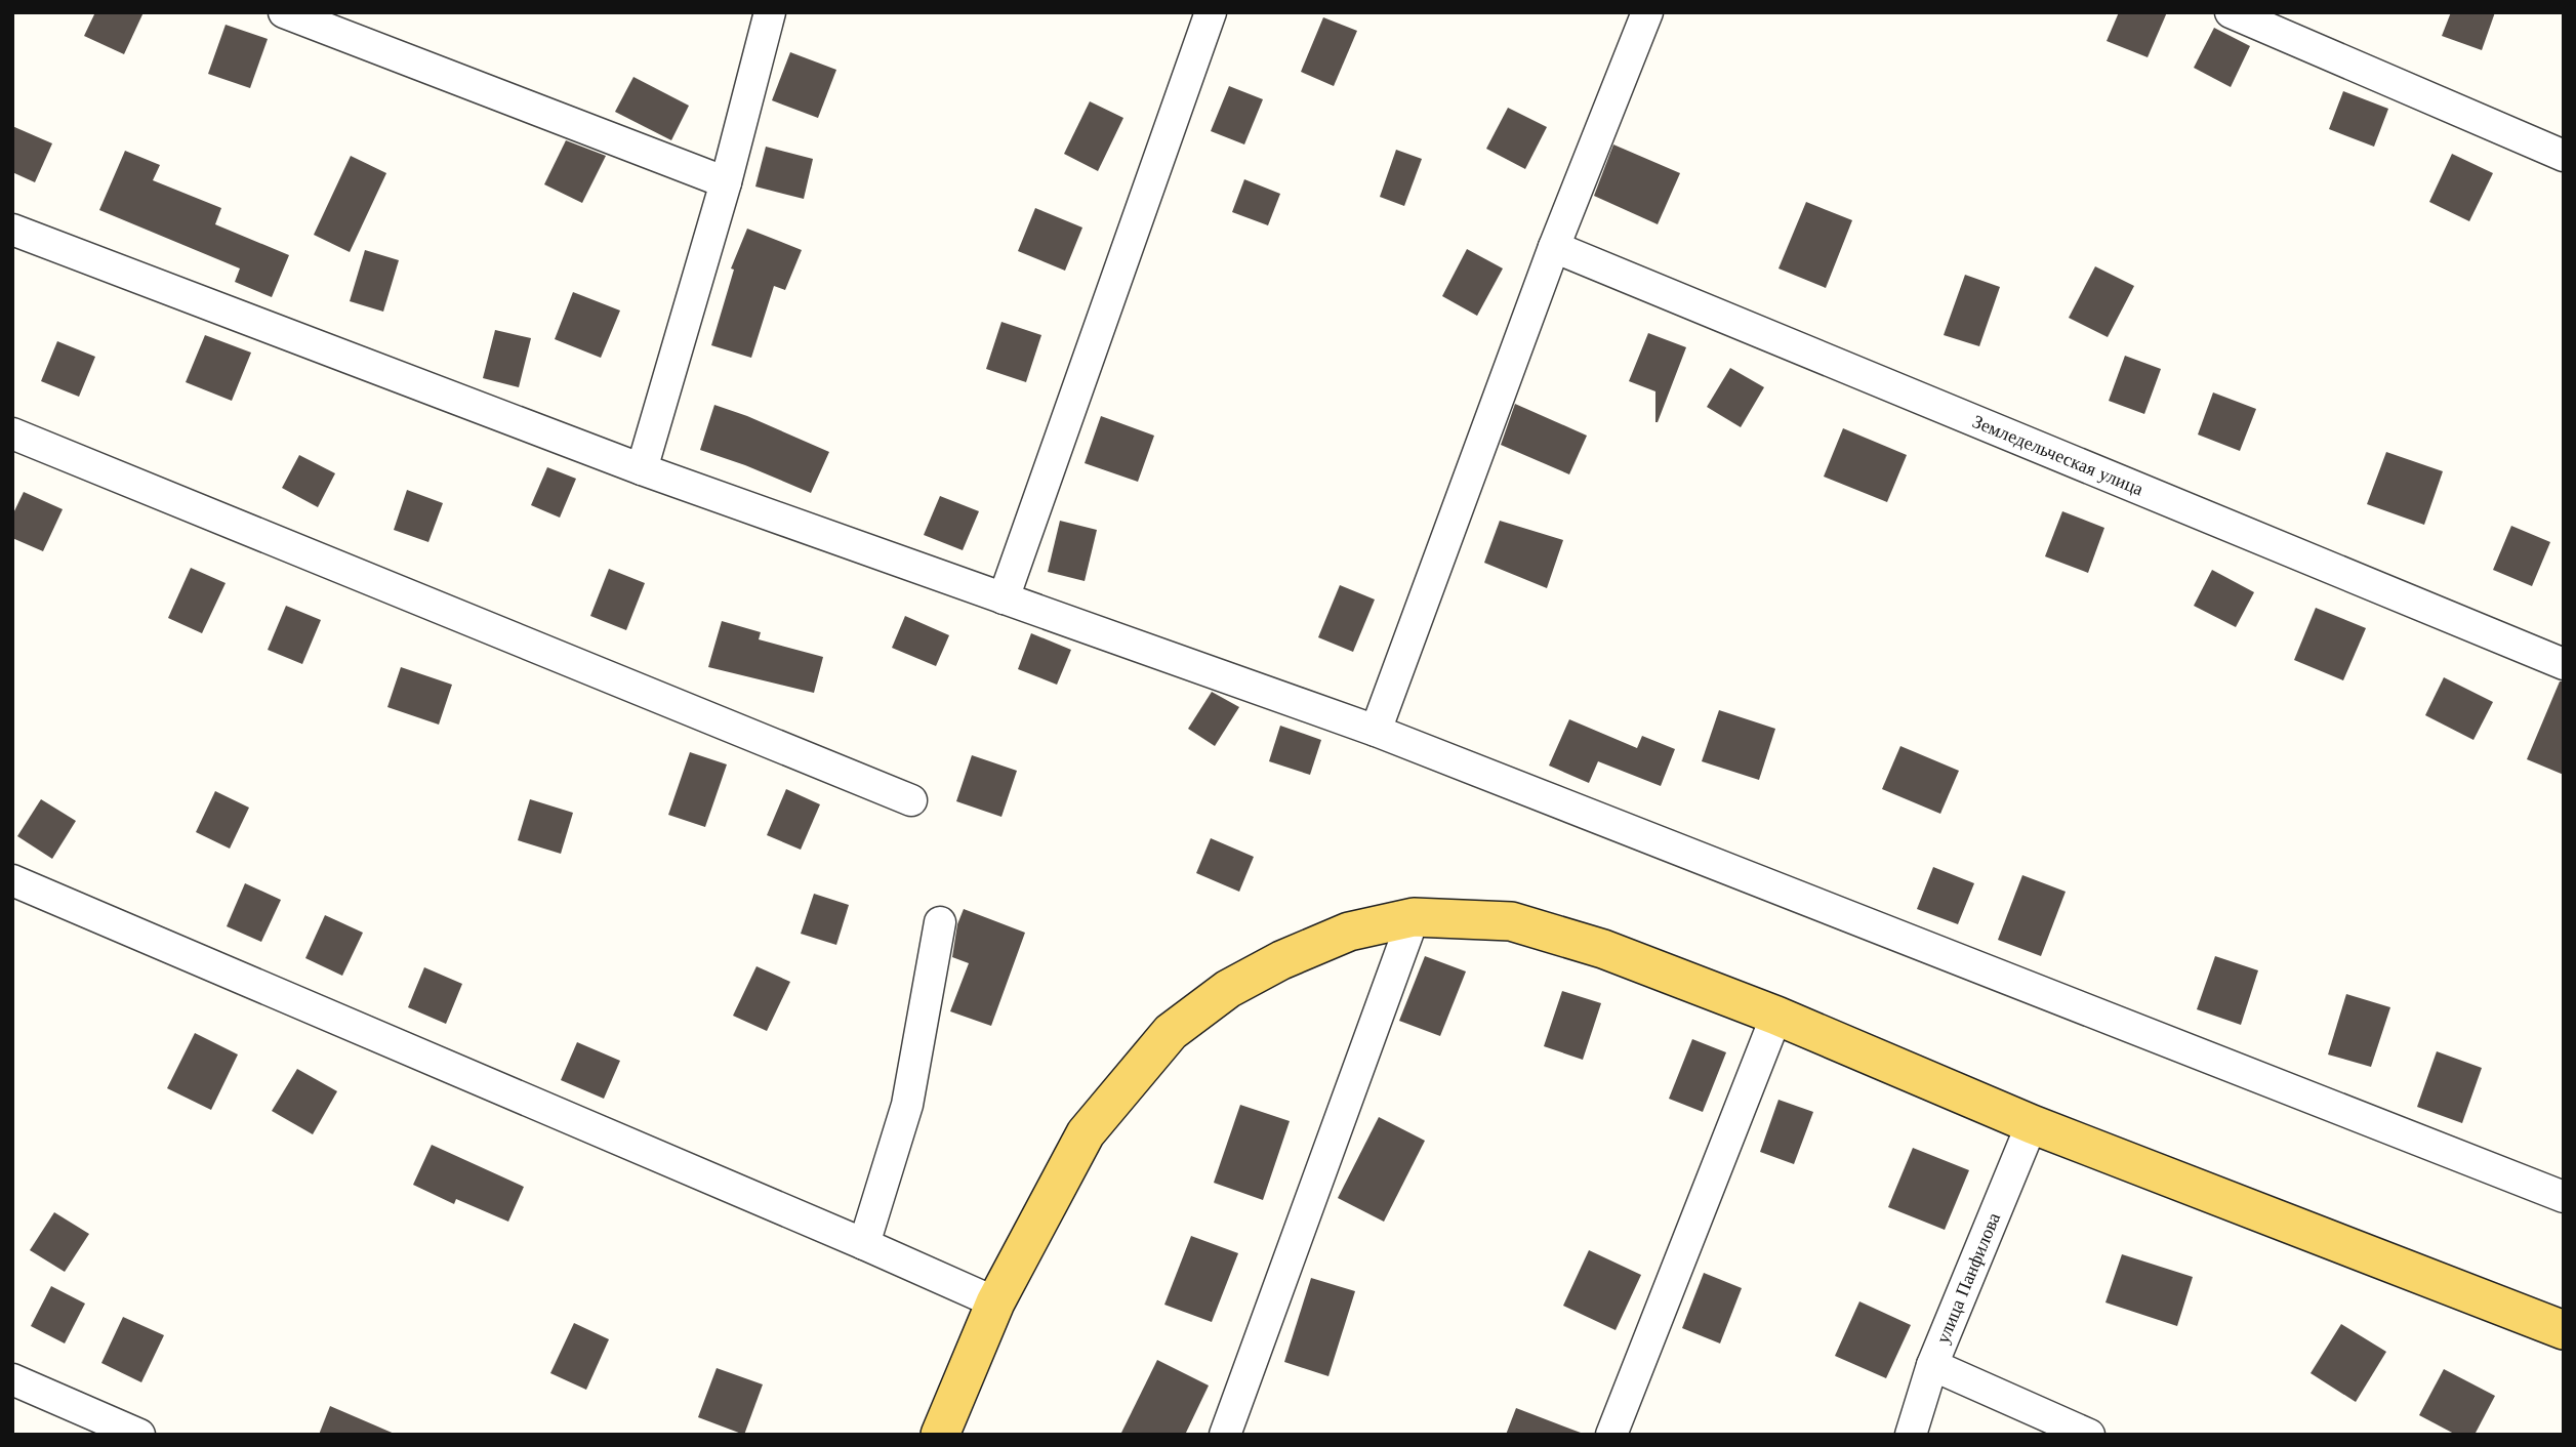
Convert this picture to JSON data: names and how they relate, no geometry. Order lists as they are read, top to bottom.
{
  "streets": {
    "street": ["Земледельческая улица", "улица Панфилова"]
  }
}
